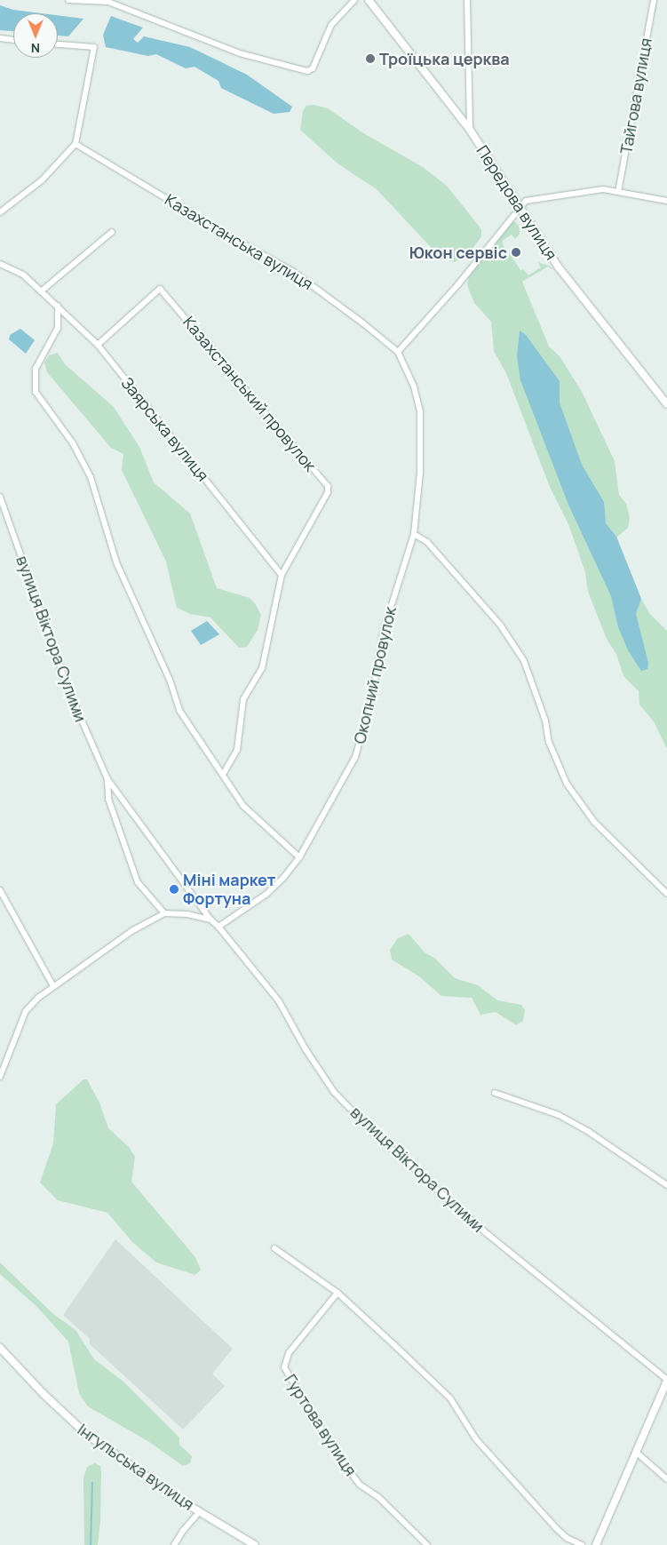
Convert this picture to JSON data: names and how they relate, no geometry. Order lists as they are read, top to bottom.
{
  "streets": {
    "street": [
      "Тайгова вулиця",
      "Передова вулиця",
      "Казахстанська вулиця",
      "Казахстанський провулок",
      "Заярська вулиця",
      "вулиця Віктора Сулими",
      "Окопний провулок",
      "Гуртова вулиця",
      "Інгульська вулиця"
    ]
  },
  "crossings": [
    ["Казахстанська вулиця", "Окопний провулок"],
    ["Казахстанський провулок", "Заярська вулиця"],
    ["вулиця Віктора Сулими", "Окопний провулок"]
  ],
  "places": ["Троїцька церква", "Юкон сервіс", "Міні маркет Фортуна"],
  "north": "bottom"
}
